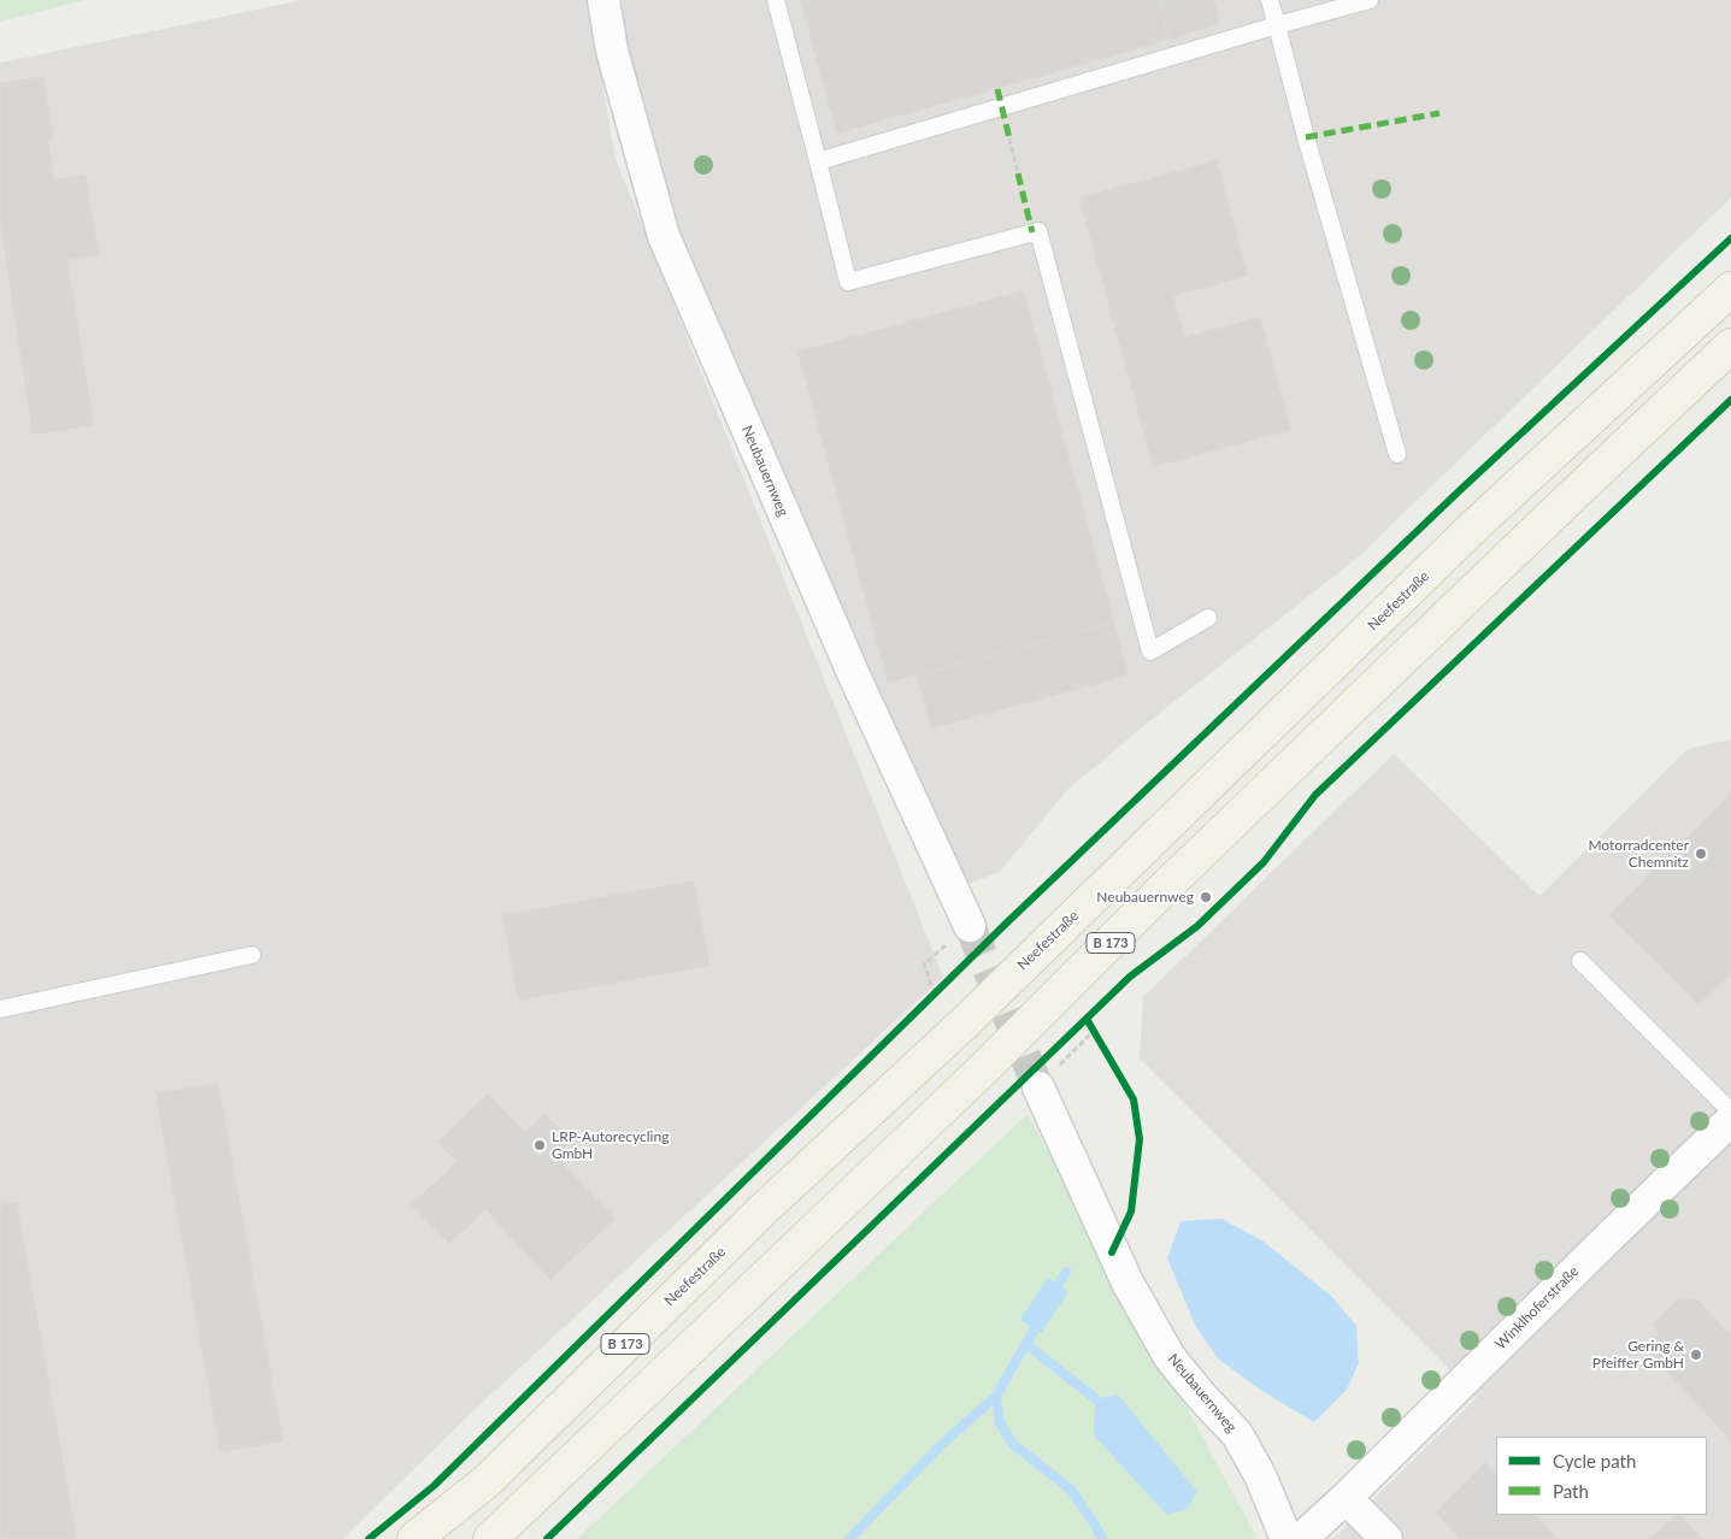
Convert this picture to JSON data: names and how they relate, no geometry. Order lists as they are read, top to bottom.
{
  "streets": {
    "main road": ["Neefestraße", "B 173"],
    "street": ["Neubauernweg", "Winklhoferstraße"]
  },
  "places": [
    "Motorradcenter Chemnitz",
    "Neubauernweg",
    "LRP-Autorecycling GmbH",
    "Gering & Pfeiffer GmbH"
  ],
  "legend": ["Cycle path", "Path"]
}
